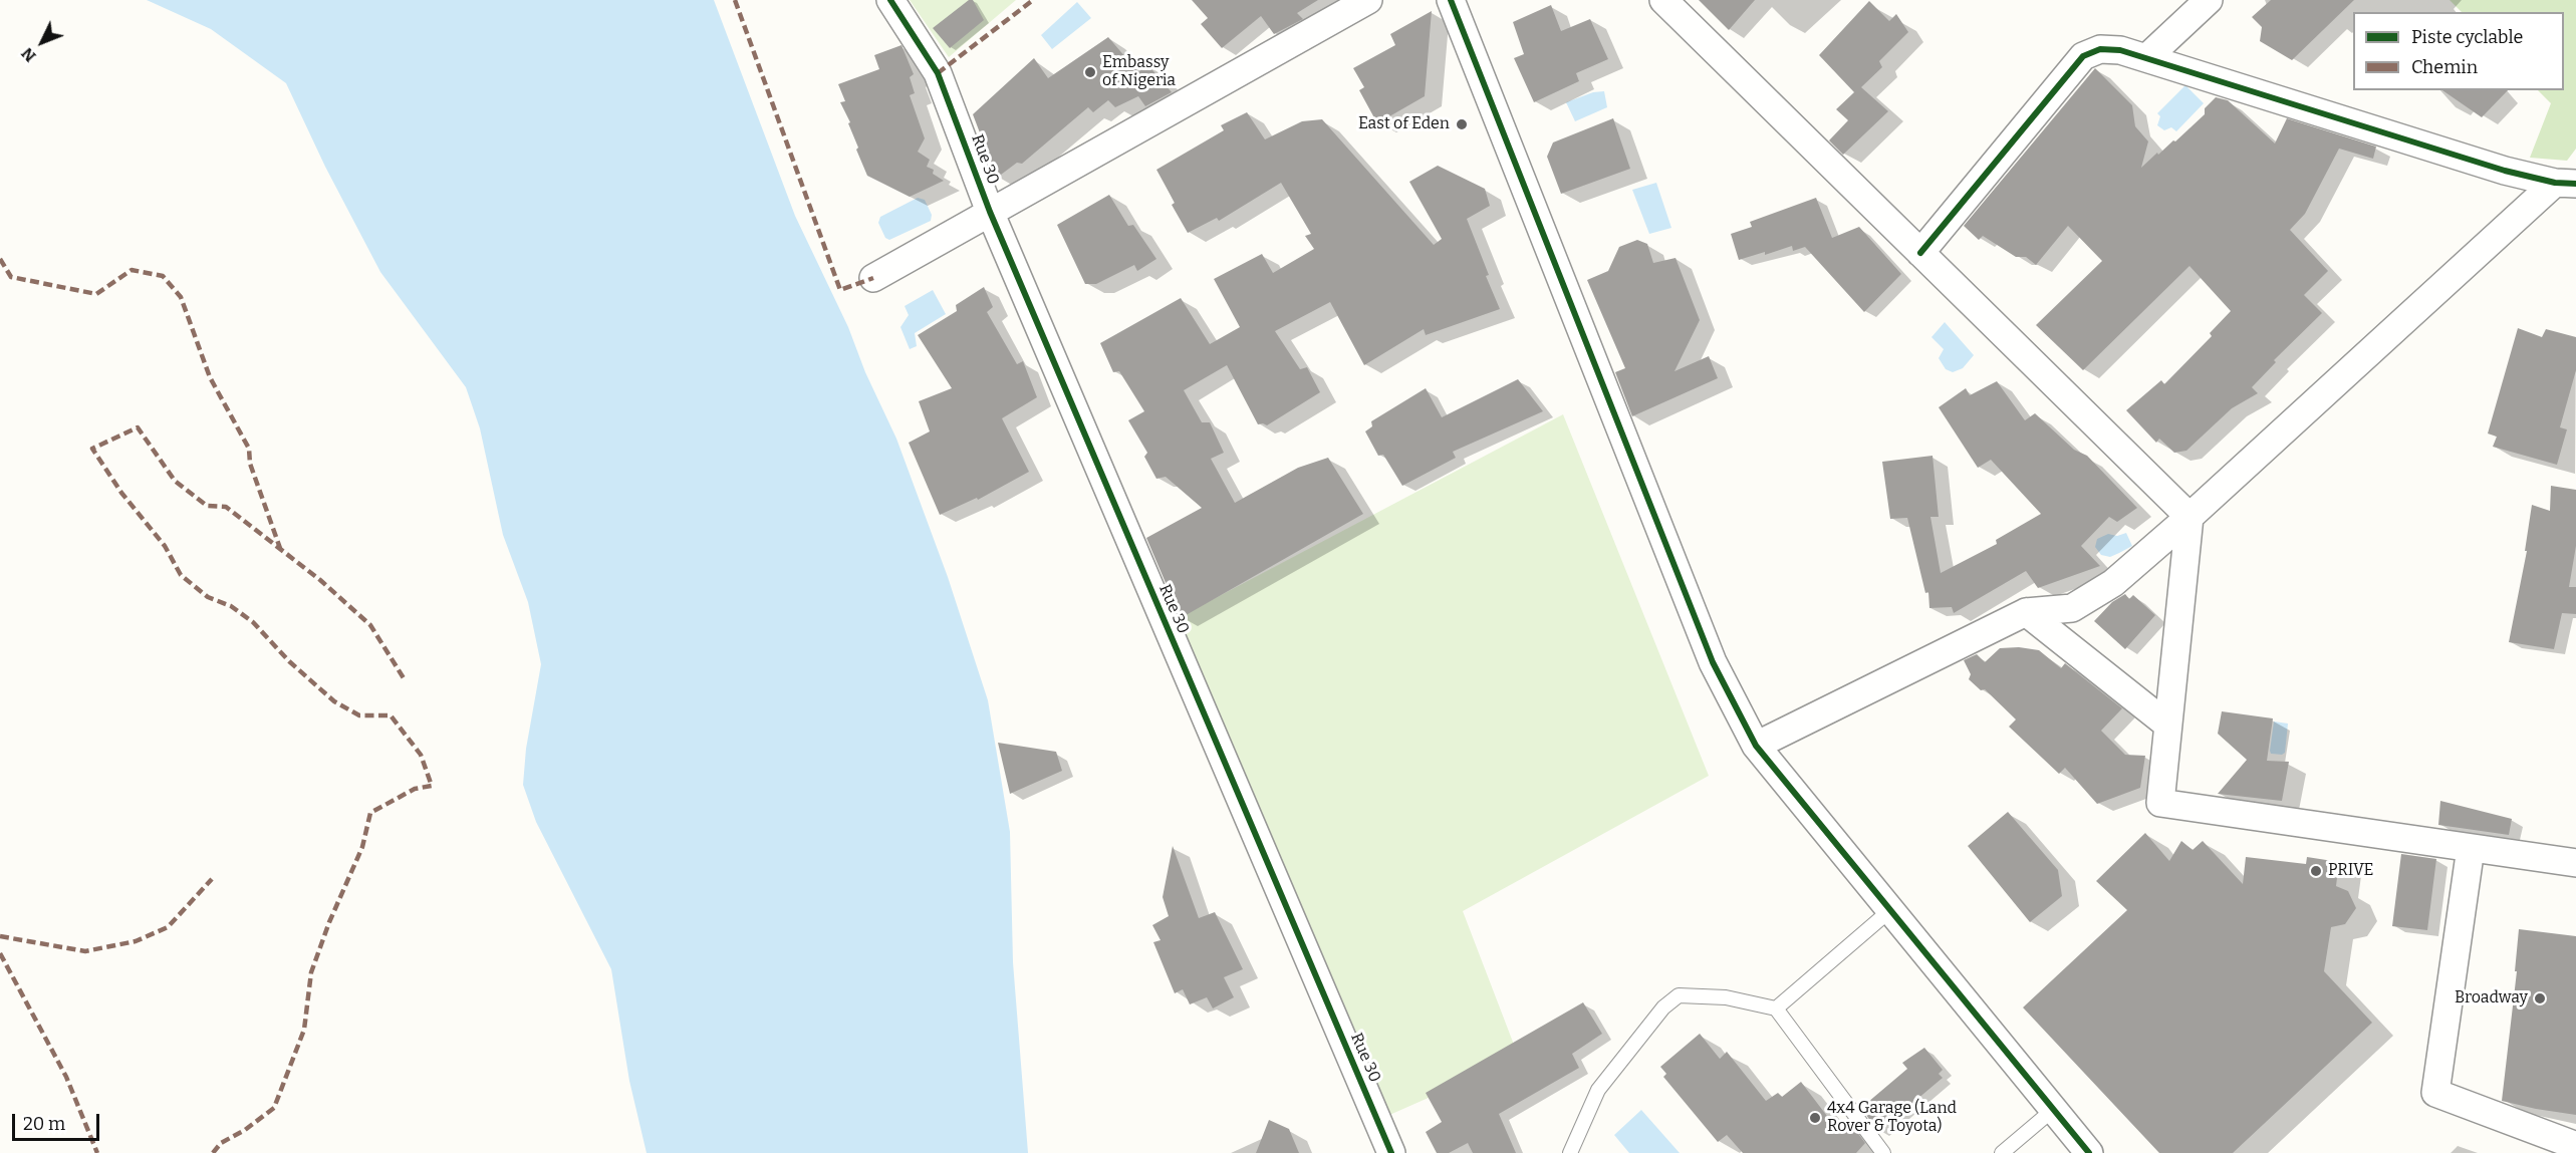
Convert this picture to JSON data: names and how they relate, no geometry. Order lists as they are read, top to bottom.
{
  "streets": {
    "street": ["Rue 30"]
  },
  "places": [
    "Embassy of Nigeria",
    "East of Eden",
    "PRIVE",
    "Broadway",
    "4x4 Garage (Land Rover & Toyota)"
  ],
  "legend": ["Piste cyclable", "Chemin"],
  "scale_bar": "20 m",
  "north": "bottom left"
}
